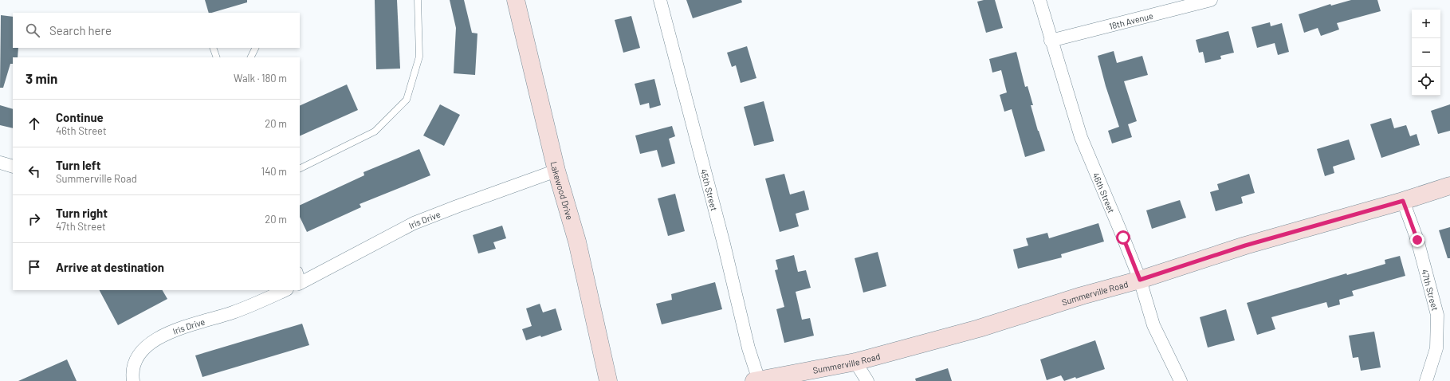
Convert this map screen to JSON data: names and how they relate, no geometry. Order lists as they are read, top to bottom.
{
  "streets": {
    "main road": ["Lakewood Drive", "Summerville Road"],
    "street": [
      "18th Avenue",
      "45th Street",
      "46th Street",
      "Iris Drive",
      "47th Street"
    ]
  },
  "crossings": [
    ["18th Avenue", "46th Street"],
    ["45th Street", "Summerville Road"],
    ["Lakewood Drive", "Iris Drive"],
    ["46th Street", "Summerville Road"],
    ["47th Street", "Summerville Road"]
  ],
  "page": {
    "map_buttons": ["+", "−"],
    "search": "Search here",
    "heading": ["3 min", "Walk · 180 m"],
    "list": [
      ["Continue", "46th Street", "20 m"],
      ["Turn left", "Summerville Road", "140 m"],
      ["Turn right", "47th Street", "20 m"],
      "Arrive at destination"
    ]
  }
}
